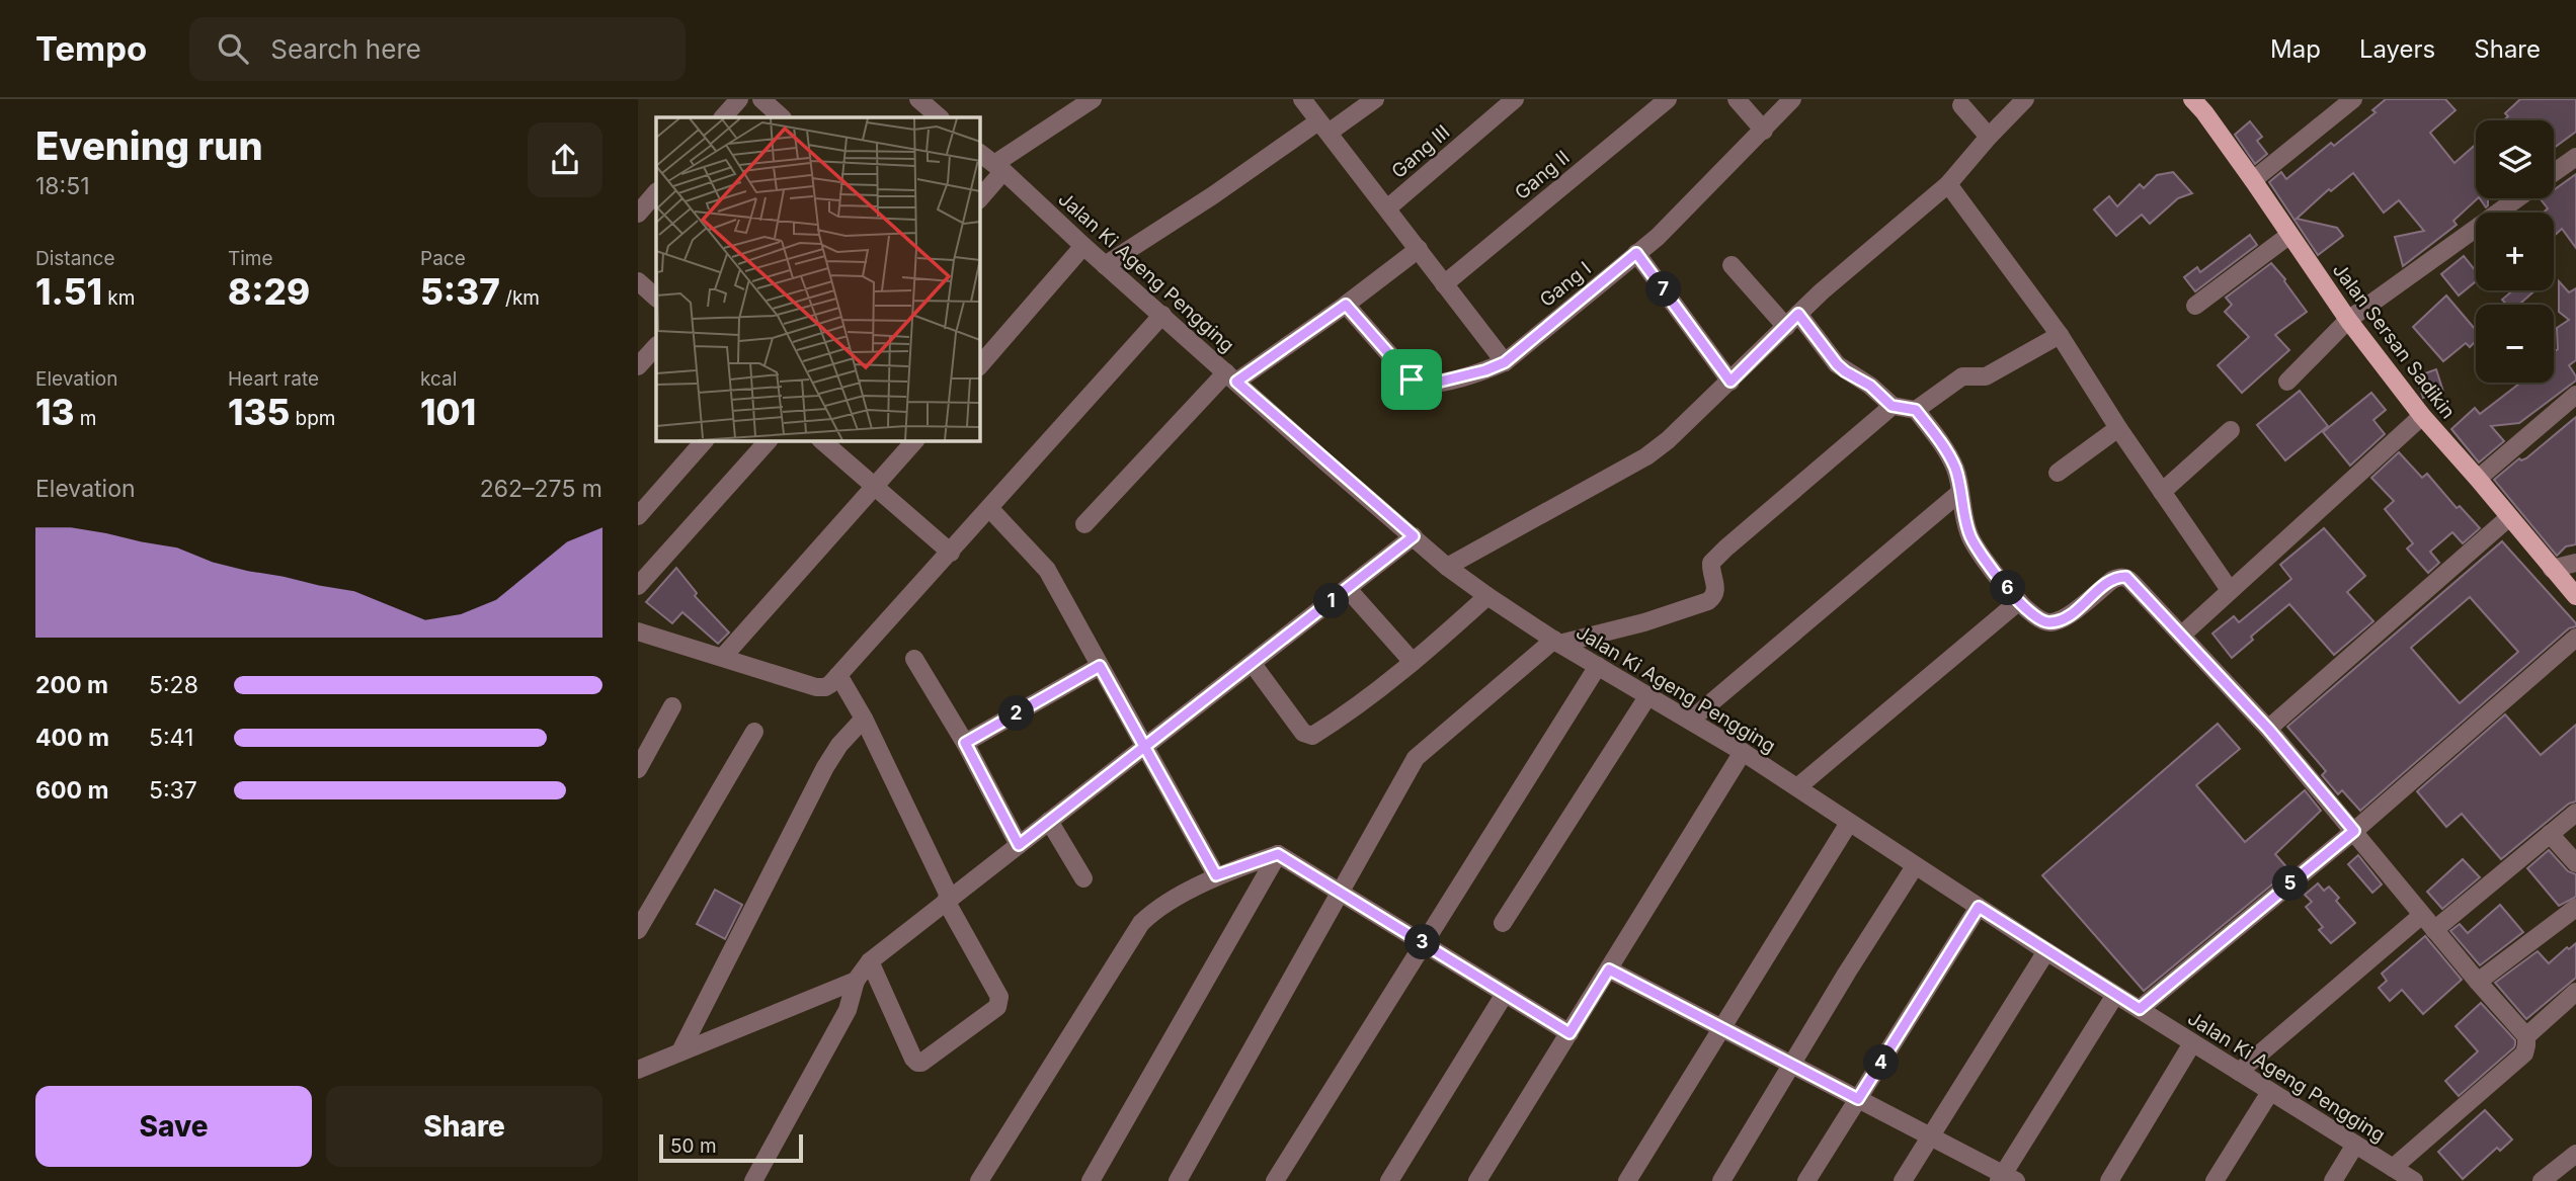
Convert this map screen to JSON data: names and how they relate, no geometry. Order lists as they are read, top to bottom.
{
  "streets": {
    "main road": ["Jalan Sersan Sadikin"],
    "street": [
      "Gang III",
      "Gang II",
      "Jalan Ki Ageng Pengging",
      "Gang I"
    ]
  },
  "scale_bar": "50 m",
  "page": {
    "header": "Tempo",
    "search": "Search here",
    "nav": ["Map", "Layers", "Share"],
    "heading": ["Evening run", "18:51"],
    "map_buttons": ["+", "−"],
    "stats": [
      ["Distance", "1.51 km"],
      ["Time", "8:29"],
      ["Pace", "5:37 /km"],
      ["Elevation", "13 m"],
      ["Heart rate", "135 bpm"],
      ["kcal", "101"]
    ],
    "pins": [
      "7",
      "6",
      "1",
      "2",
      "5",
      "3",
      "4"
    ],
    "chart": ["Elevation", "262–275 m"],
    "list": [
      {
        "name": "200 m",
        "note": "5:28"
      },
      {
        "name": "400 m",
        "note": "5:41"
      },
      {
        "name": "600 m",
        "note": "5:37"
      }
    ],
    "buttons": ["Save", "Share"],
    "scale": "50 m"
  }
}
